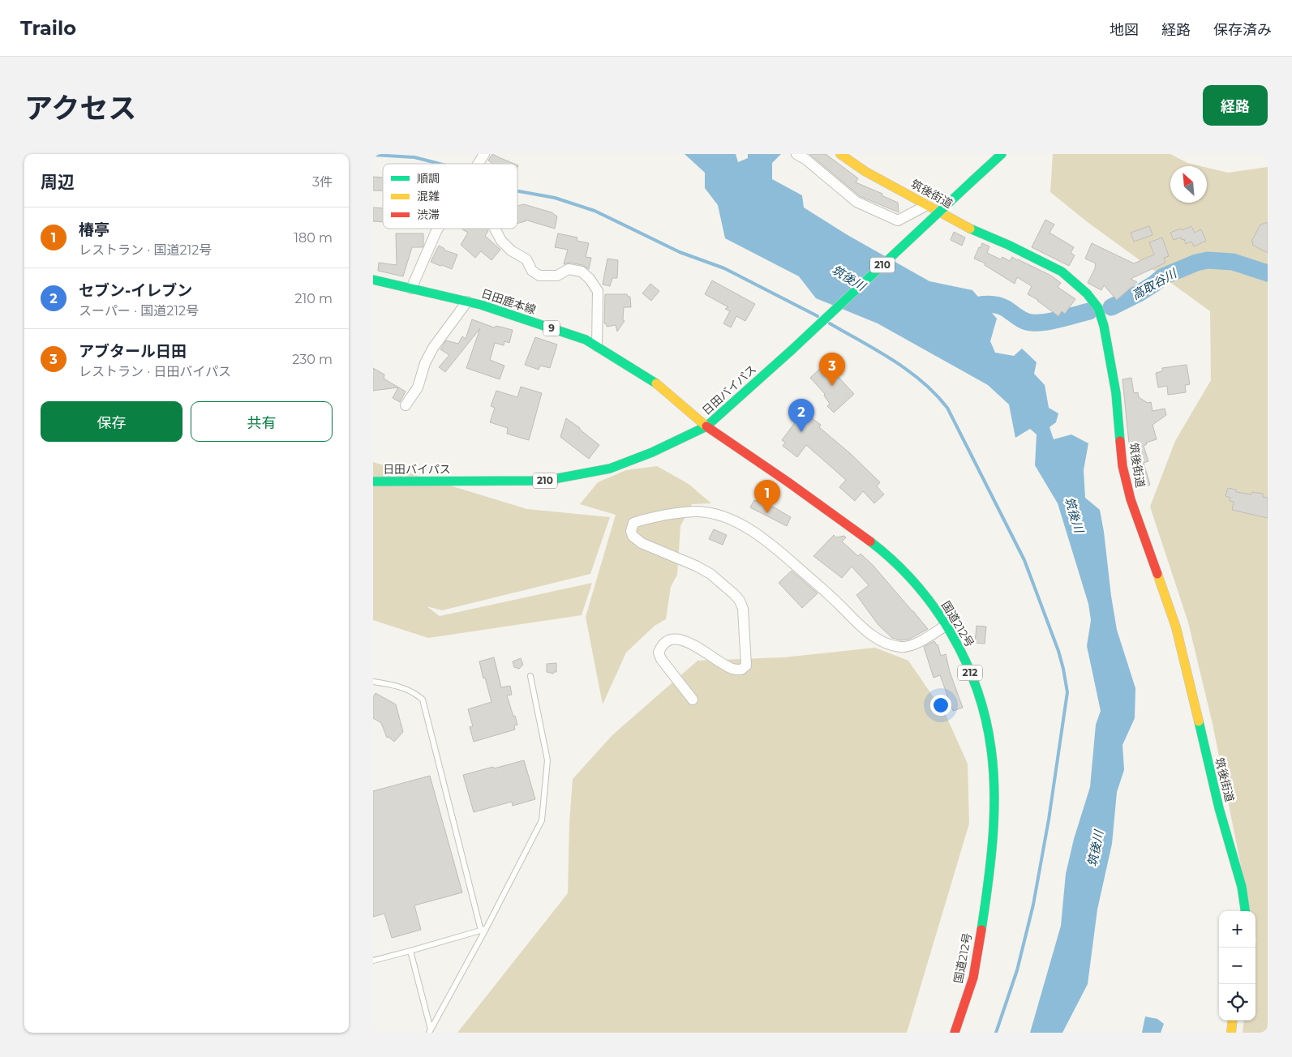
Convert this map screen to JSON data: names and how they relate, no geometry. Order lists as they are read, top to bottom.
{
  "streets": {
    "main road": [
      "筑後街道",
      "210",
      "日田鹿本線",
      "9",
      "日田バイパス",
      "国道212号",
      "212"
    ]
  },
  "crossings": [
    ["日田鹿本線", "日田バイパス"],
    ["日田鹿本線", "国道212号"],
    ["日田バイパス", "国道212号"]
  ],
  "water": ["筑後川", "高取谷川"],
  "legend": ["順調", "混雑", "渋滞"],
  "north": "top left",
  "page": {
    "header": "Trailo",
    "nav": ["地図", "経路", "保存済み"],
    "title": "アクセス",
    "buttons": [
      "経路",
      ["保存", "共有"]
    ],
    "heading": ["周辺", "3件"],
    "list": [
      {
        "mark": "1",
        "name": "椿亭",
        "note": "レストラン · 国道212号",
        "value": "180 m"
      },
      {
        "mark": "2",
        "name": "セブン-イレブン",
        "note": "スーパー · 国道212号",
        "value": "210 m"
      },
      {
        "mark": "3",
        "name": "アブタール日田",
        "note": "レストラン · 日田バイパス",
        "value": "230 m"
      }
    ],
    "pins": ["3", "2", "1"],
    "map_buttons": ["+", "−"]
  }
}
